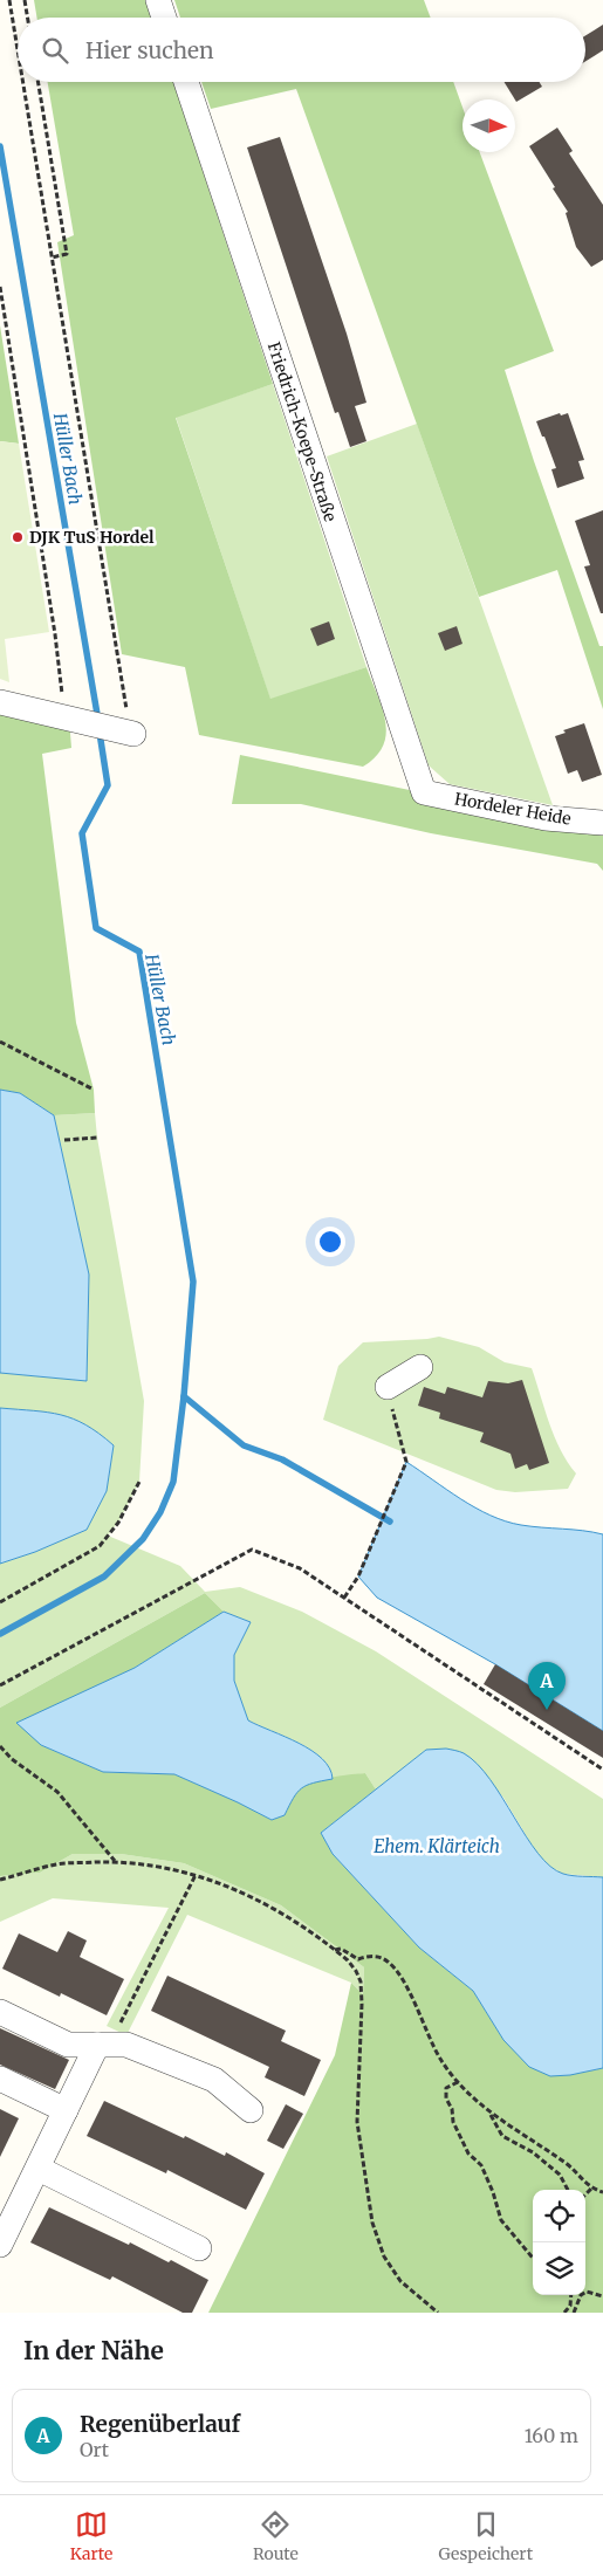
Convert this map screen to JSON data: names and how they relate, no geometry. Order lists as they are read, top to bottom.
{
  "streets": {
    "street": ["Friedrich-Koepe-Straße", "Hordeler Heide"]
  },
  "crossings": [
    ["Friedrich-Koepe-Straße", "Hordeler Heide"]
  ],
  "water": ["Hüller Bach", "Ehem. Klärteich"],
  "places": ["DJK TuS Hordel"],
  "north": "right",
  "page": {
    "search": "Hier suchen",
    "pins": "A",
    "heading": "In der Nähe",
    "list": [
      {
        "mark": "A",
        "name": "Regenüberlauf",
        "note": "Ort",
        "value": "160 m"
      }
    ],
    "nav": ["Karte", "Route", "Gespeichert"]
  }
}
